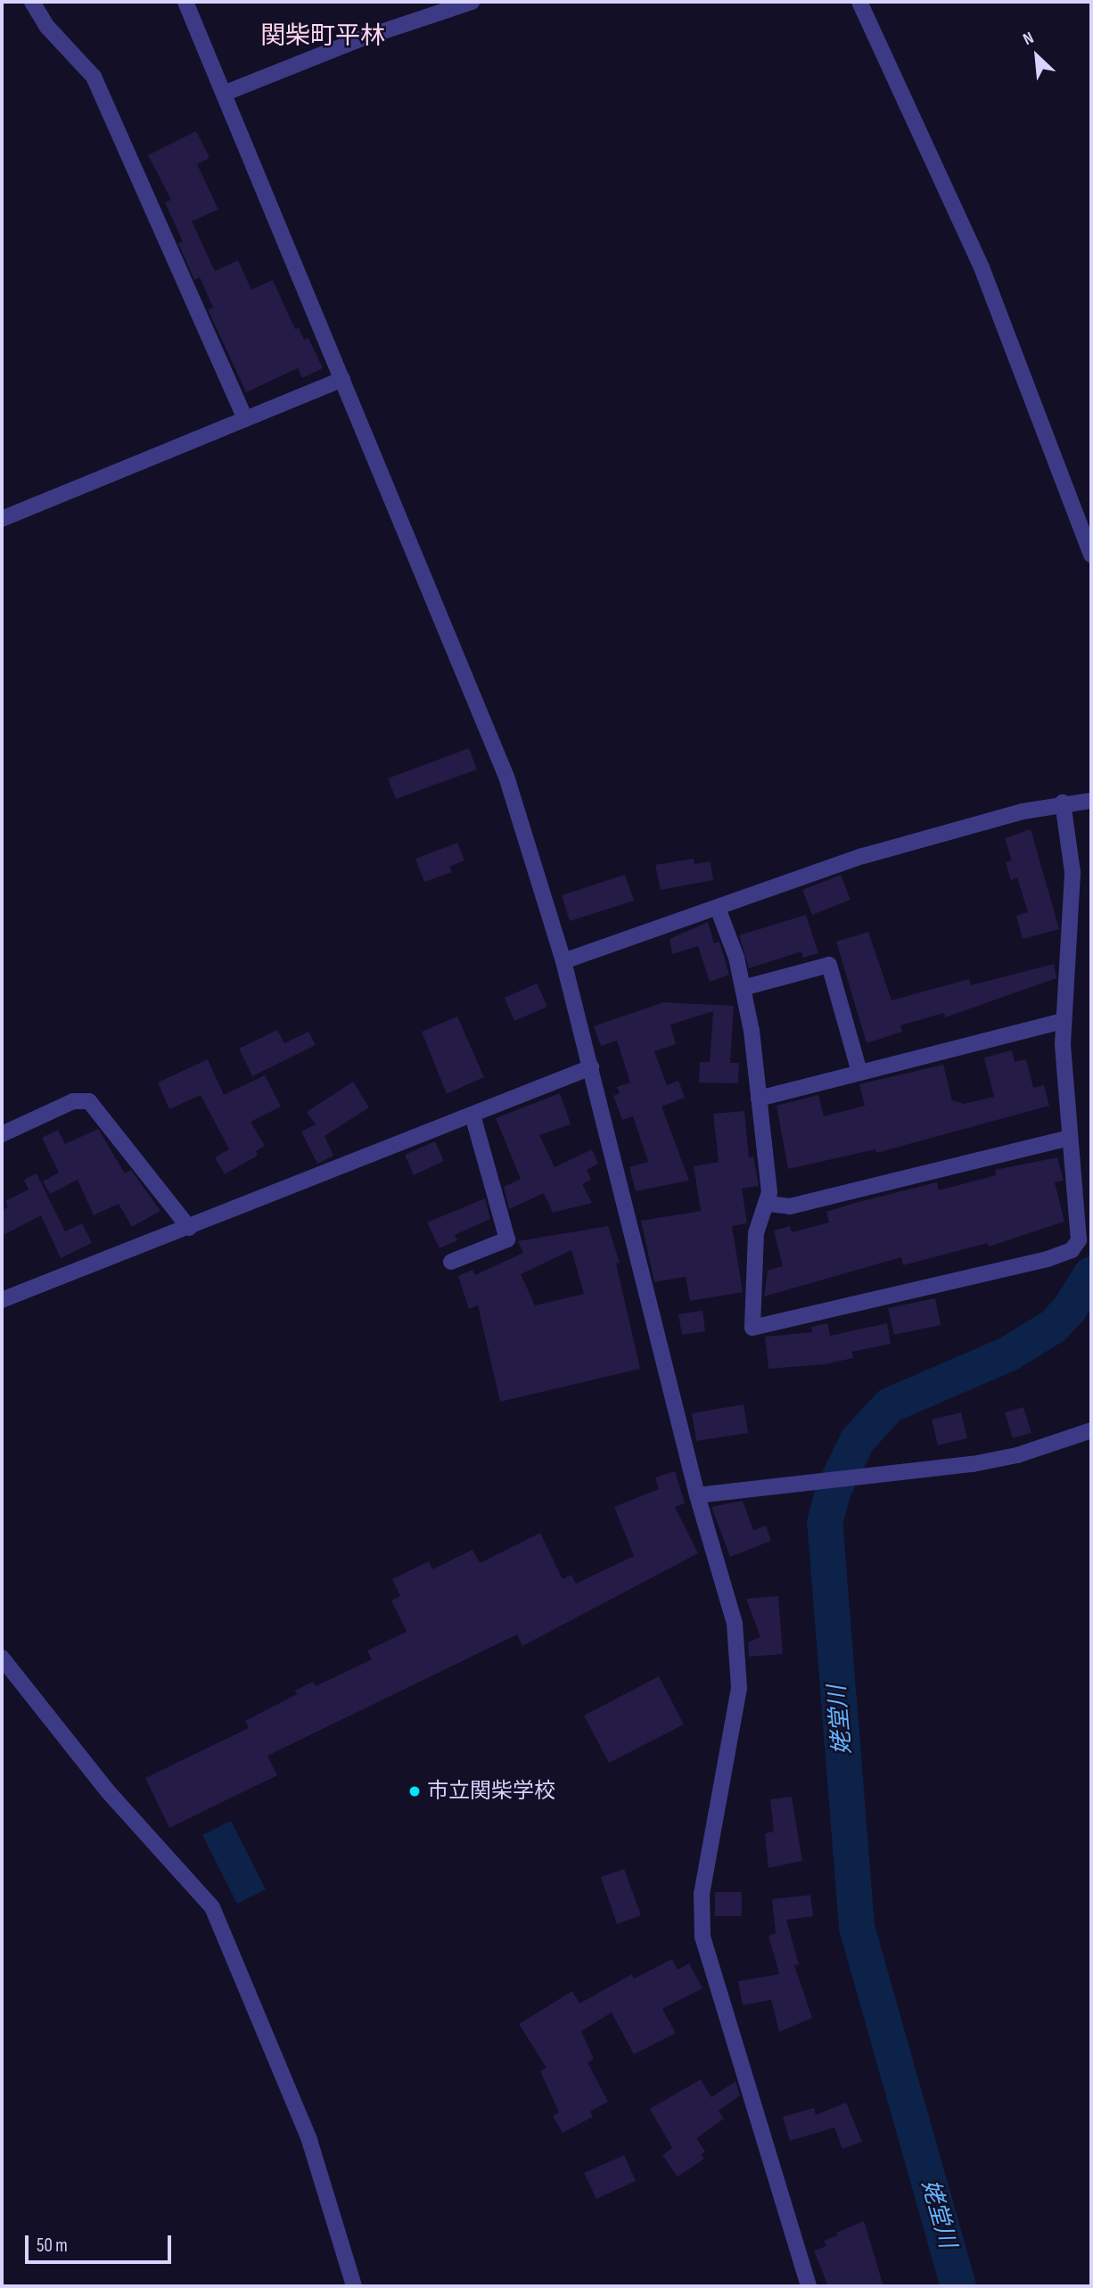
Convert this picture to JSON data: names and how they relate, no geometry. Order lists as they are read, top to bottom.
{
  "districts": ["関柴町平林"],
  "water": ["姥堂川"],
  "places": ["市立関柴学校"],
  "scale_bar": "50 m",
  "north": "top left"
}
